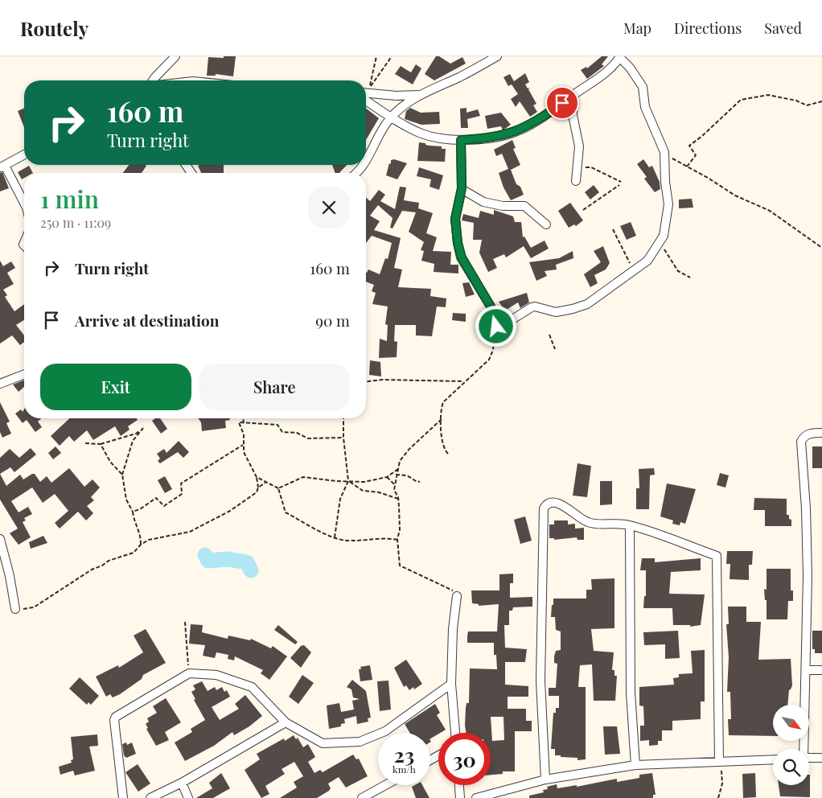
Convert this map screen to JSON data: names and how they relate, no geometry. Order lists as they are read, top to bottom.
{
  "north": "bottom right",
  "page": {
    "header": "Routely",
    "nav": ["Map", "Directions", "Saved"],
    "turn": ["160 m", "Turn right"],
    "heading": ["1 min", "250 m · 11:09"],
    "list": [
      {
        "name": "Turn right",
        "value": "160 m"
      },
      {
        "name": "Arrive at destination",
        "value": "90 m"
      }
    ],
    "buttons": ["Exit", "Share"],
    "speed": "23 km/h",
    "limit": "30"
  }
}
